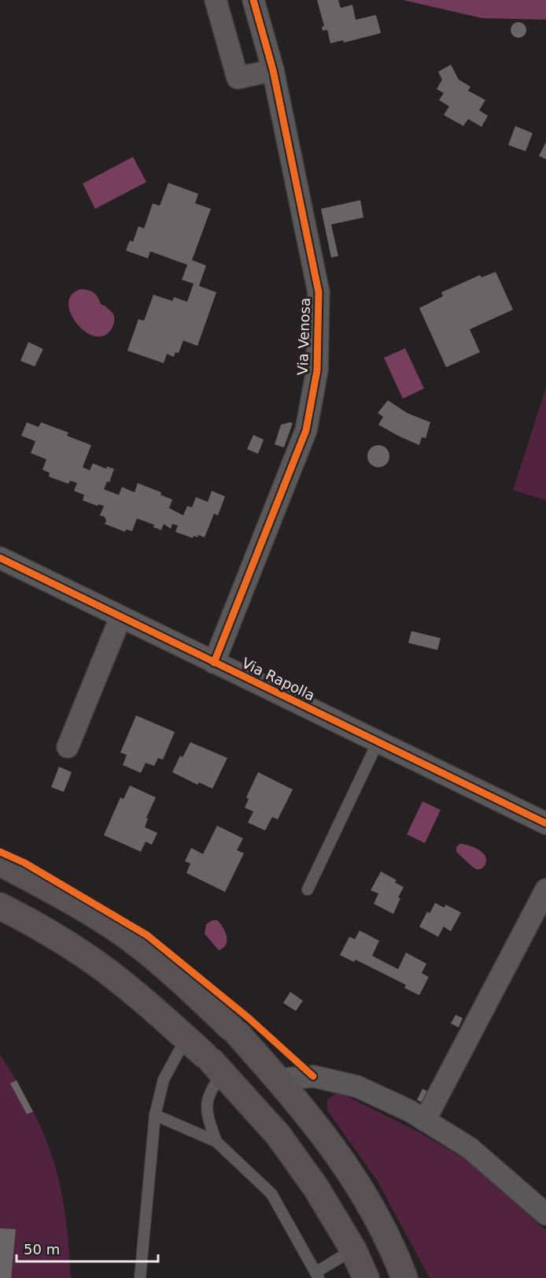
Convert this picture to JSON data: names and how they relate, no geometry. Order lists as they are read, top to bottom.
{
  "streets": {
    "street": ["Via Venosa", "Via Rapolla"]
  },
  "crossings": [
    ["Via Venosa", "Via Rapolla"]
  ],
  "scale_bar": "50 m"
}
